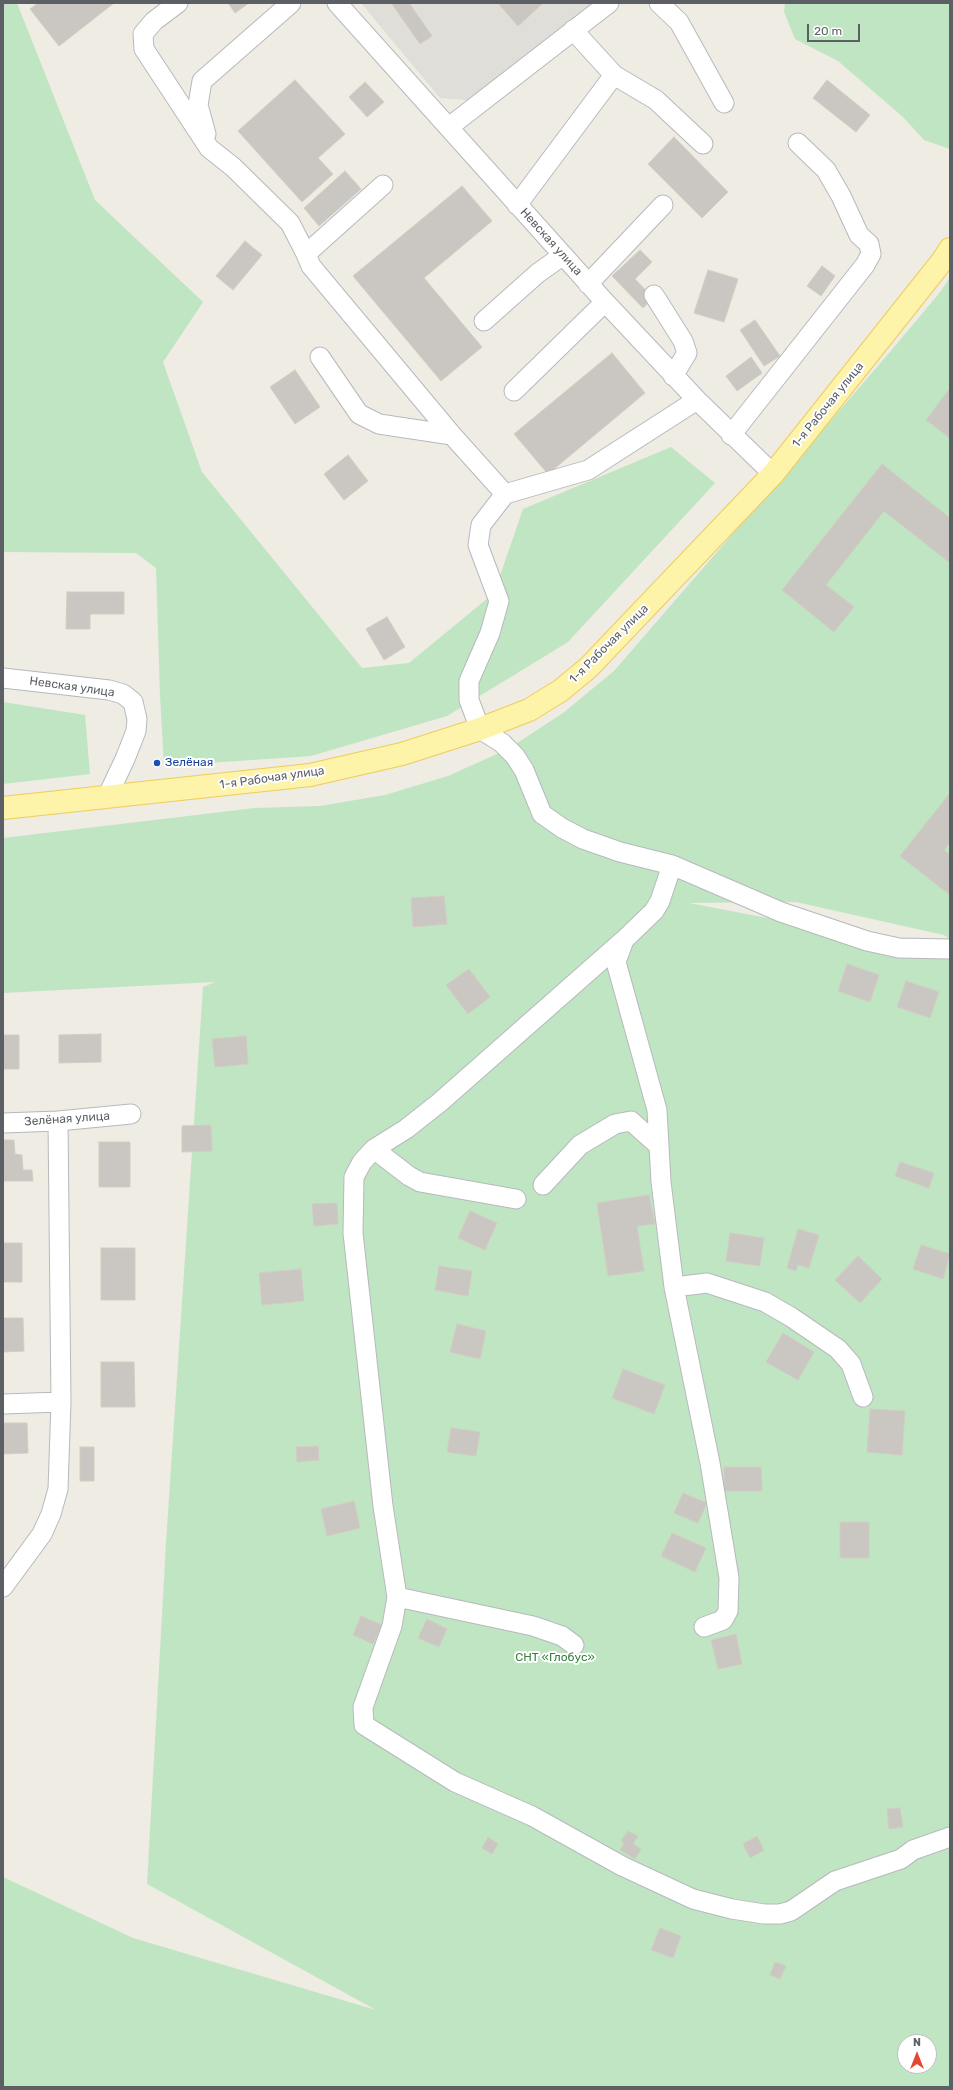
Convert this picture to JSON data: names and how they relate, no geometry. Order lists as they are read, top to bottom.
{
  "streets": {
    "main road": ["1-я Рабочая улица"],
    "lane": ["Невская улица", "Зелёная улица"]
  },
  "crossings": [
    ["Невская улица", "1-я Рабочая улица"]
  ],
  "parks": ["СНТ «Глобус»"],
  "places": ["Зелёная"],
  "scale_bar": "20 m",
  "north": "top"
}
